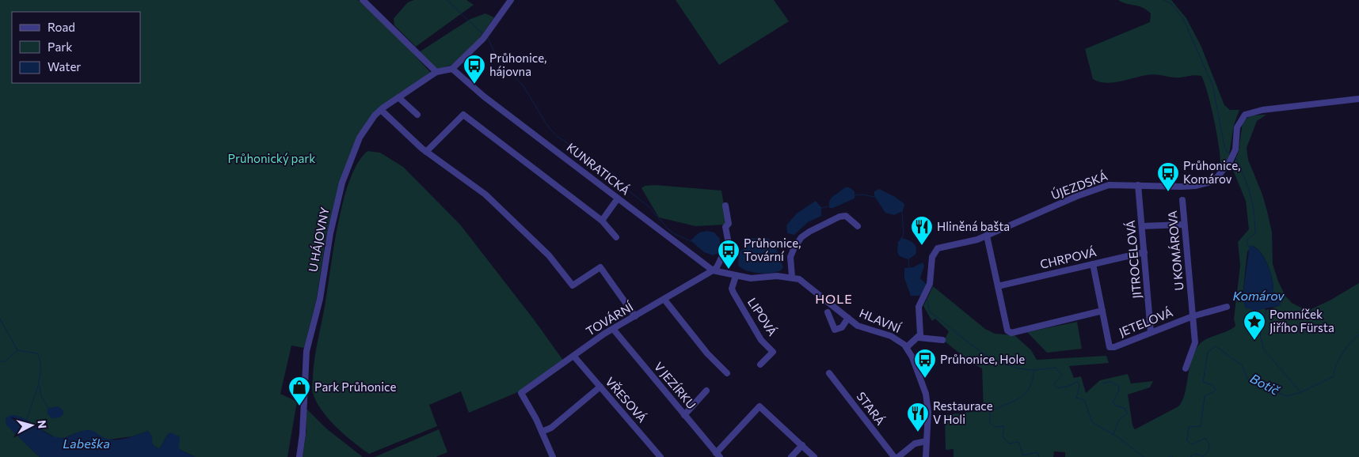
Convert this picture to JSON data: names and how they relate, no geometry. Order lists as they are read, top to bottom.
{
  "streets": {
    "street": [
      "KUNRATICKÁ",
      "ÚJEZDSKÁ",
      "U HÁJOVNY",
      "U KOMÁROVA",
      "CHRPOVÁ",
      "JITROCELOVÁ",
      "LIPOVÁ",
      "TOVÁRNÍ",
      "HLAVNÍ",
      "JETELOVÁ",
      "V JEZÍRKU",
      "VŘESOVÁ",
      "STARÁ"
    ]
  },
  "crossings": [
    ["KUNRATICKÁ", "U HÁJOVNY"],
    ["KUNRATICKÁ", "LIPOVÁ"],
    ["KUNRATICKÁ", "TOVÁRNÍ"],
    ["KUNRATICKÁ", "HLAVNÍ"],
    ["ÚJEZDSKÁ", "JITROCELOVÁ"],
    ["U KOMÁROVA", "JETELOVÁ"],
    ["CHRPOVÁ", "JITROCELOVÁ"],
    ["CHRPOVÁ", "JETELOVÁ"],
    ["JITROCELOVÁ", "JETELOVÁ"],
    ["TOVÁRNÍ", "V JEZÍRKU"],
    ["TOVÁRNÍ", "VŘESOVÁ"]
  ],
  "districts": ["HOLE"],
  "water": ["Komárov", "Botič", "Labeška"],
  "parks": ["Průhonický park"],
  "places": {
    "bus stop": [
      "Průhonice, hájovna",
      "Průhonice, Komárov",
      "Průhonice, Tovární",
      "Průhonice, Hole"
    ],
    "restaurant": ["Hliněná bašta", "Restaurace V Holi"],
    "place": ["Pomníček Jiřího Fürsta"],
    "shop": ["Park Průhonice"]
  },
  "legend": ["Road", "Park", "Water"],
  "north": "right"
}
